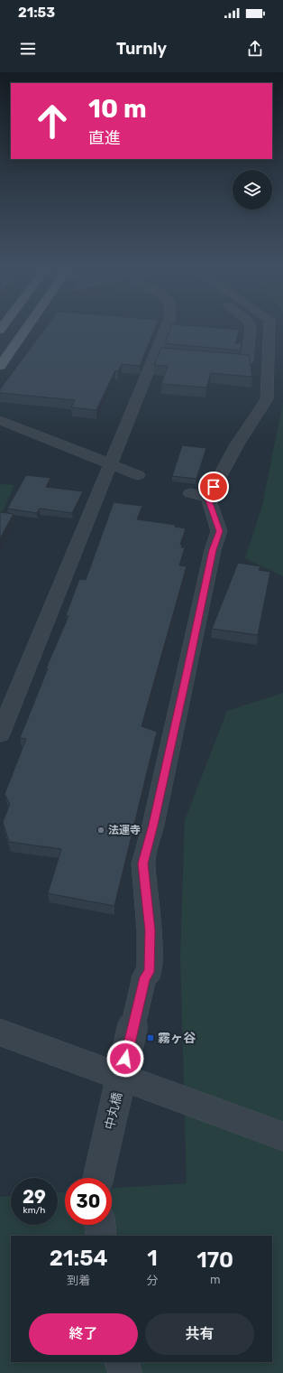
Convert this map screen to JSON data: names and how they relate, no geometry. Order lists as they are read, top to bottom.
{
  "streets": {
    "street": ["中丸橋"]
  },
  "places": {
    "other": ["法運寺"],
    "transit": ["霧ヶ谷"]
  },
  "page": {
    "status": "21:53",
    "header": "Turnly",
    "turn": ["10 m", "直進"],
    "speed": "29 km/h",
    "limit": "30",
    "eta": [
      "21:54",
      "到着",
      "1",
      "分",
      "170",
      "m"
    ],
    "buttons": ["終了", "共有"]
  }
}
